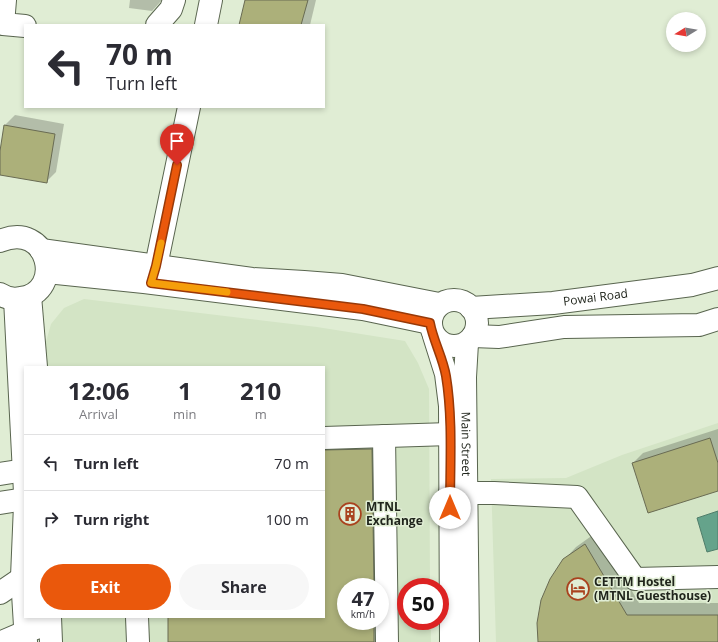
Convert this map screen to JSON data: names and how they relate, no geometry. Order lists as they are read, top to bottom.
{
  "streets": {
    "street": ["Powai Road", "Main Street"]
  },
  "crossings": [
    ["Powai Road", "Main Street"]
  ],
  "places": {
    "building": ["MTNL Exchange"],
    "hotel": ["CETTM Hostel (MTNL Guesthouse)"]
  },
  "north": "left",
  "page": {
    "turn": ["70 m", "Turn left"],
    "eta": [
      "12:06",
      "Arrival",
      "1",
      "min",
      "210",
      "m"
    ],
    "list": [
      {
        "name": "Turn left",
        "value": "70 m"
      },
      {
        "name": "Turn right",
        "value": "100 m"
      }
    ],
    "buttons": ["Exit", "Share"],
    "speed": "47 km/h",
    "limit": "50"
  }
}
